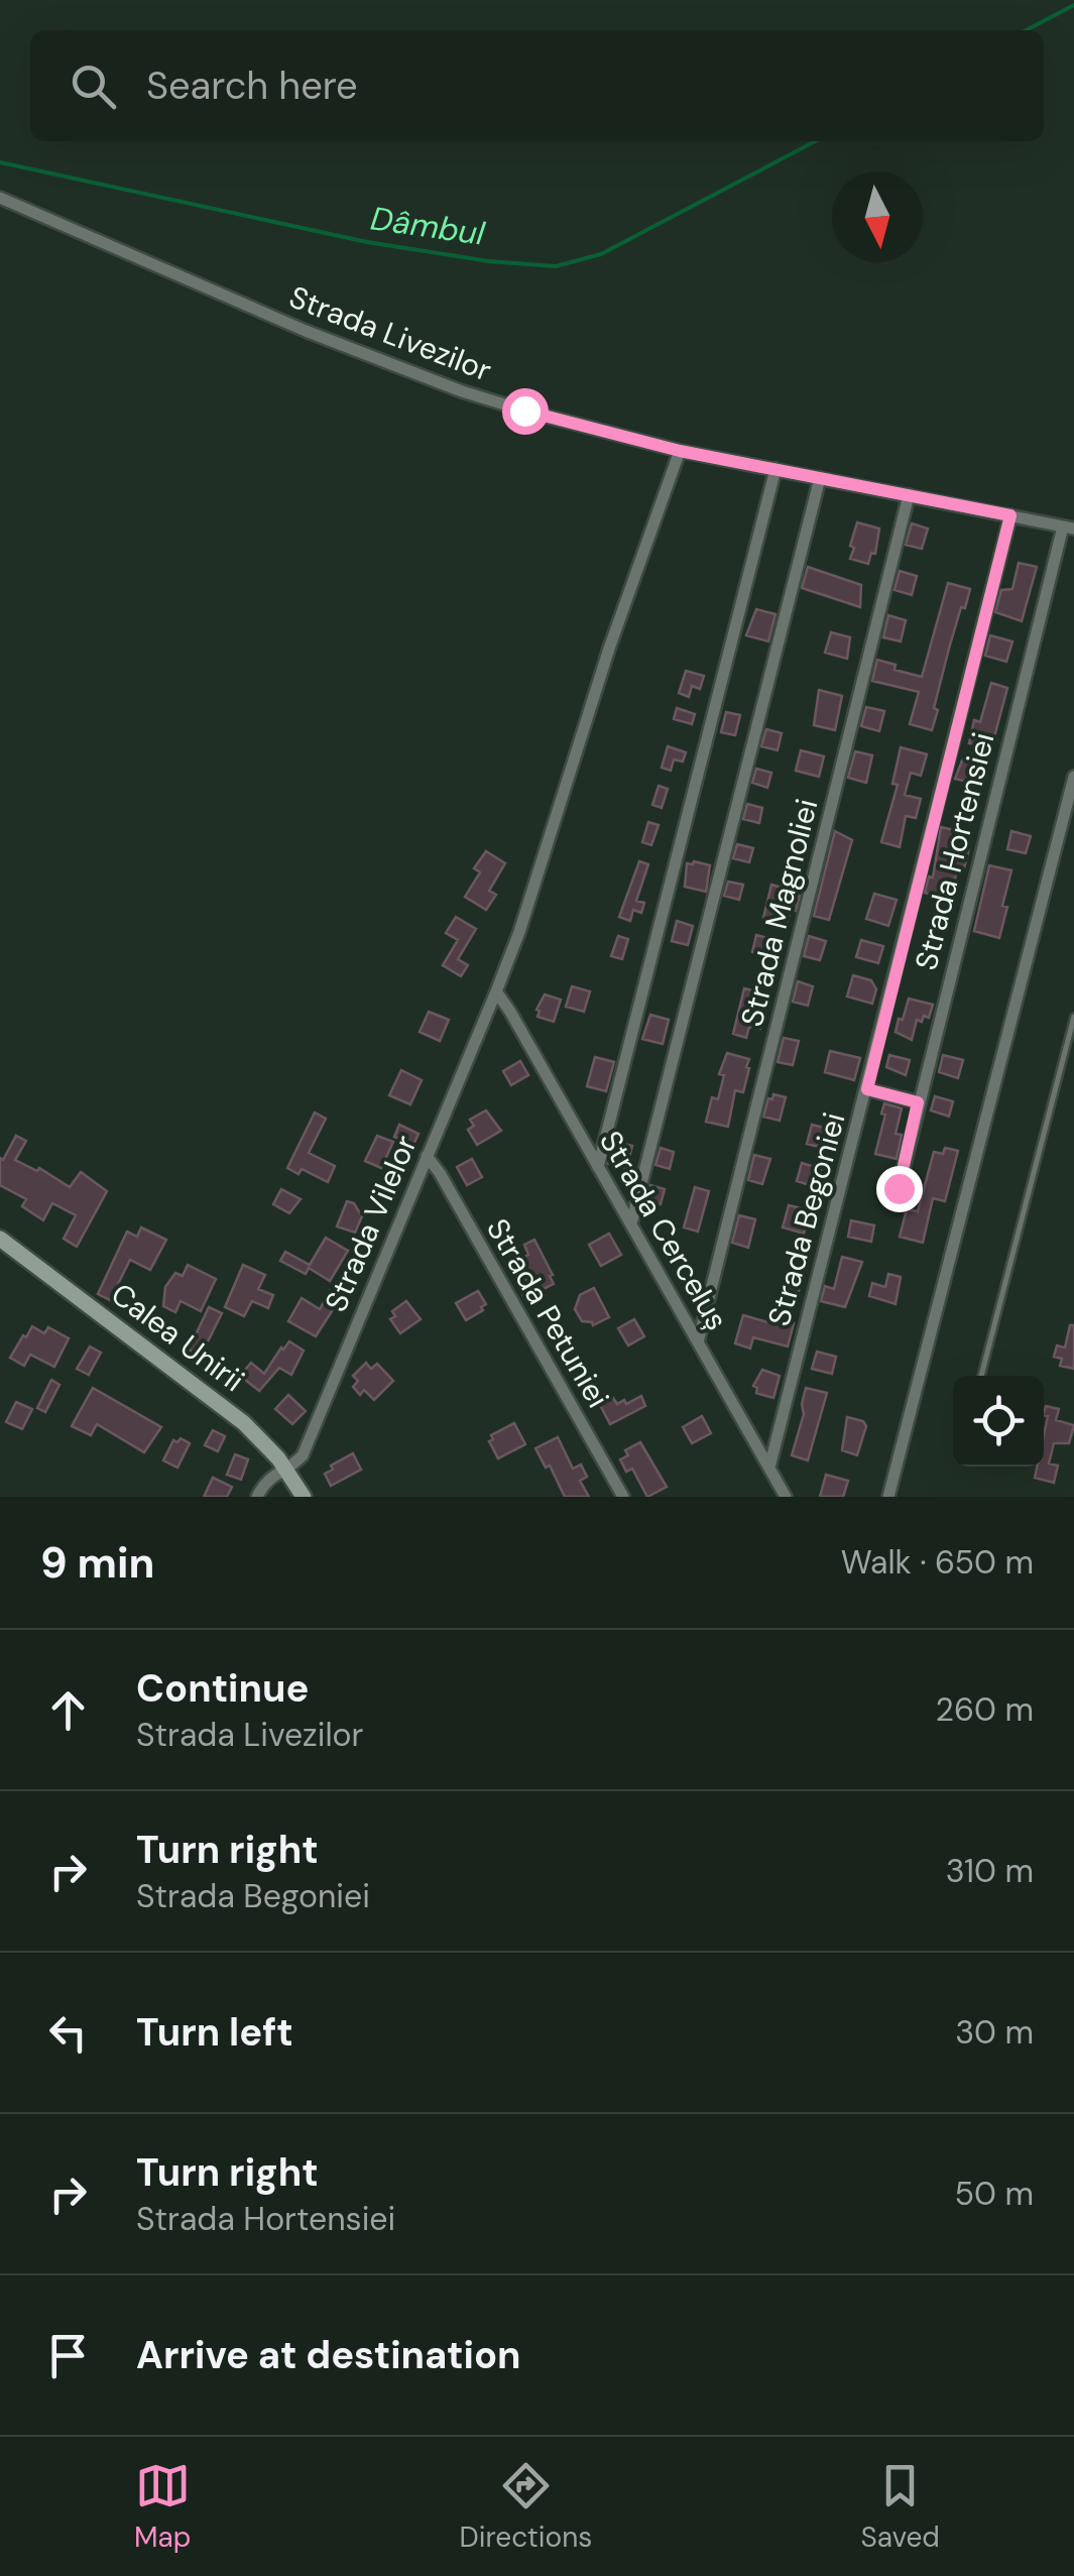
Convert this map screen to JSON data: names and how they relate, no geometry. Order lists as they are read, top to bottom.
{
  "streets": {
    "main road": ["Calea Unirii"],
    "street": [
      "Strada Livezilor",
      "Strada Hortensiei",
      "Strada Magnoliei",
      "Strada Begoniei",
      "Strada Vilelor",
      "Strada Cerceluș",
      "Strada Petuniei"
    ]
  },
  "crossings": [
    ["Strada Livezilor", "Strada Hortensiei"],
    ["Strada Livezilor", "Strada Magnoliei"],
    ["Strada Livezilor", "Strada Begoniei"],
    ["Strada Livezilor", "Strada Vilelor"],
    ["Strada Magnoliei", "Strada Cerceluș"],
    ["Strada Begoniei", "Strada Cerceluș"],
    ["Strada Vilelor", "Strada Cerceluș"],
    ["Strada Vilelor", "Strada Petuniei"],
    ["Strada Vilelor", "Calea Unirii"]
  ],
  "water": ["Dâmbul"],
  "north": "bottom",
  "page": {
    "search": "Search here",
    "heading": ["9 min", "Walk · 650 m"],
    "list": [
      ["Continue", "Strada Livezilor", "260 m"],
      ["Turn right", "Strada Begoniei", "310 m"],
      ["Turn left", "30 m"],
      ["Turn right", "Strada Hortensiei", "50 m"],
      "Arrive at destination"
    ],
    "nav": ["Map", "Directions", "Saved"]
  }
}
